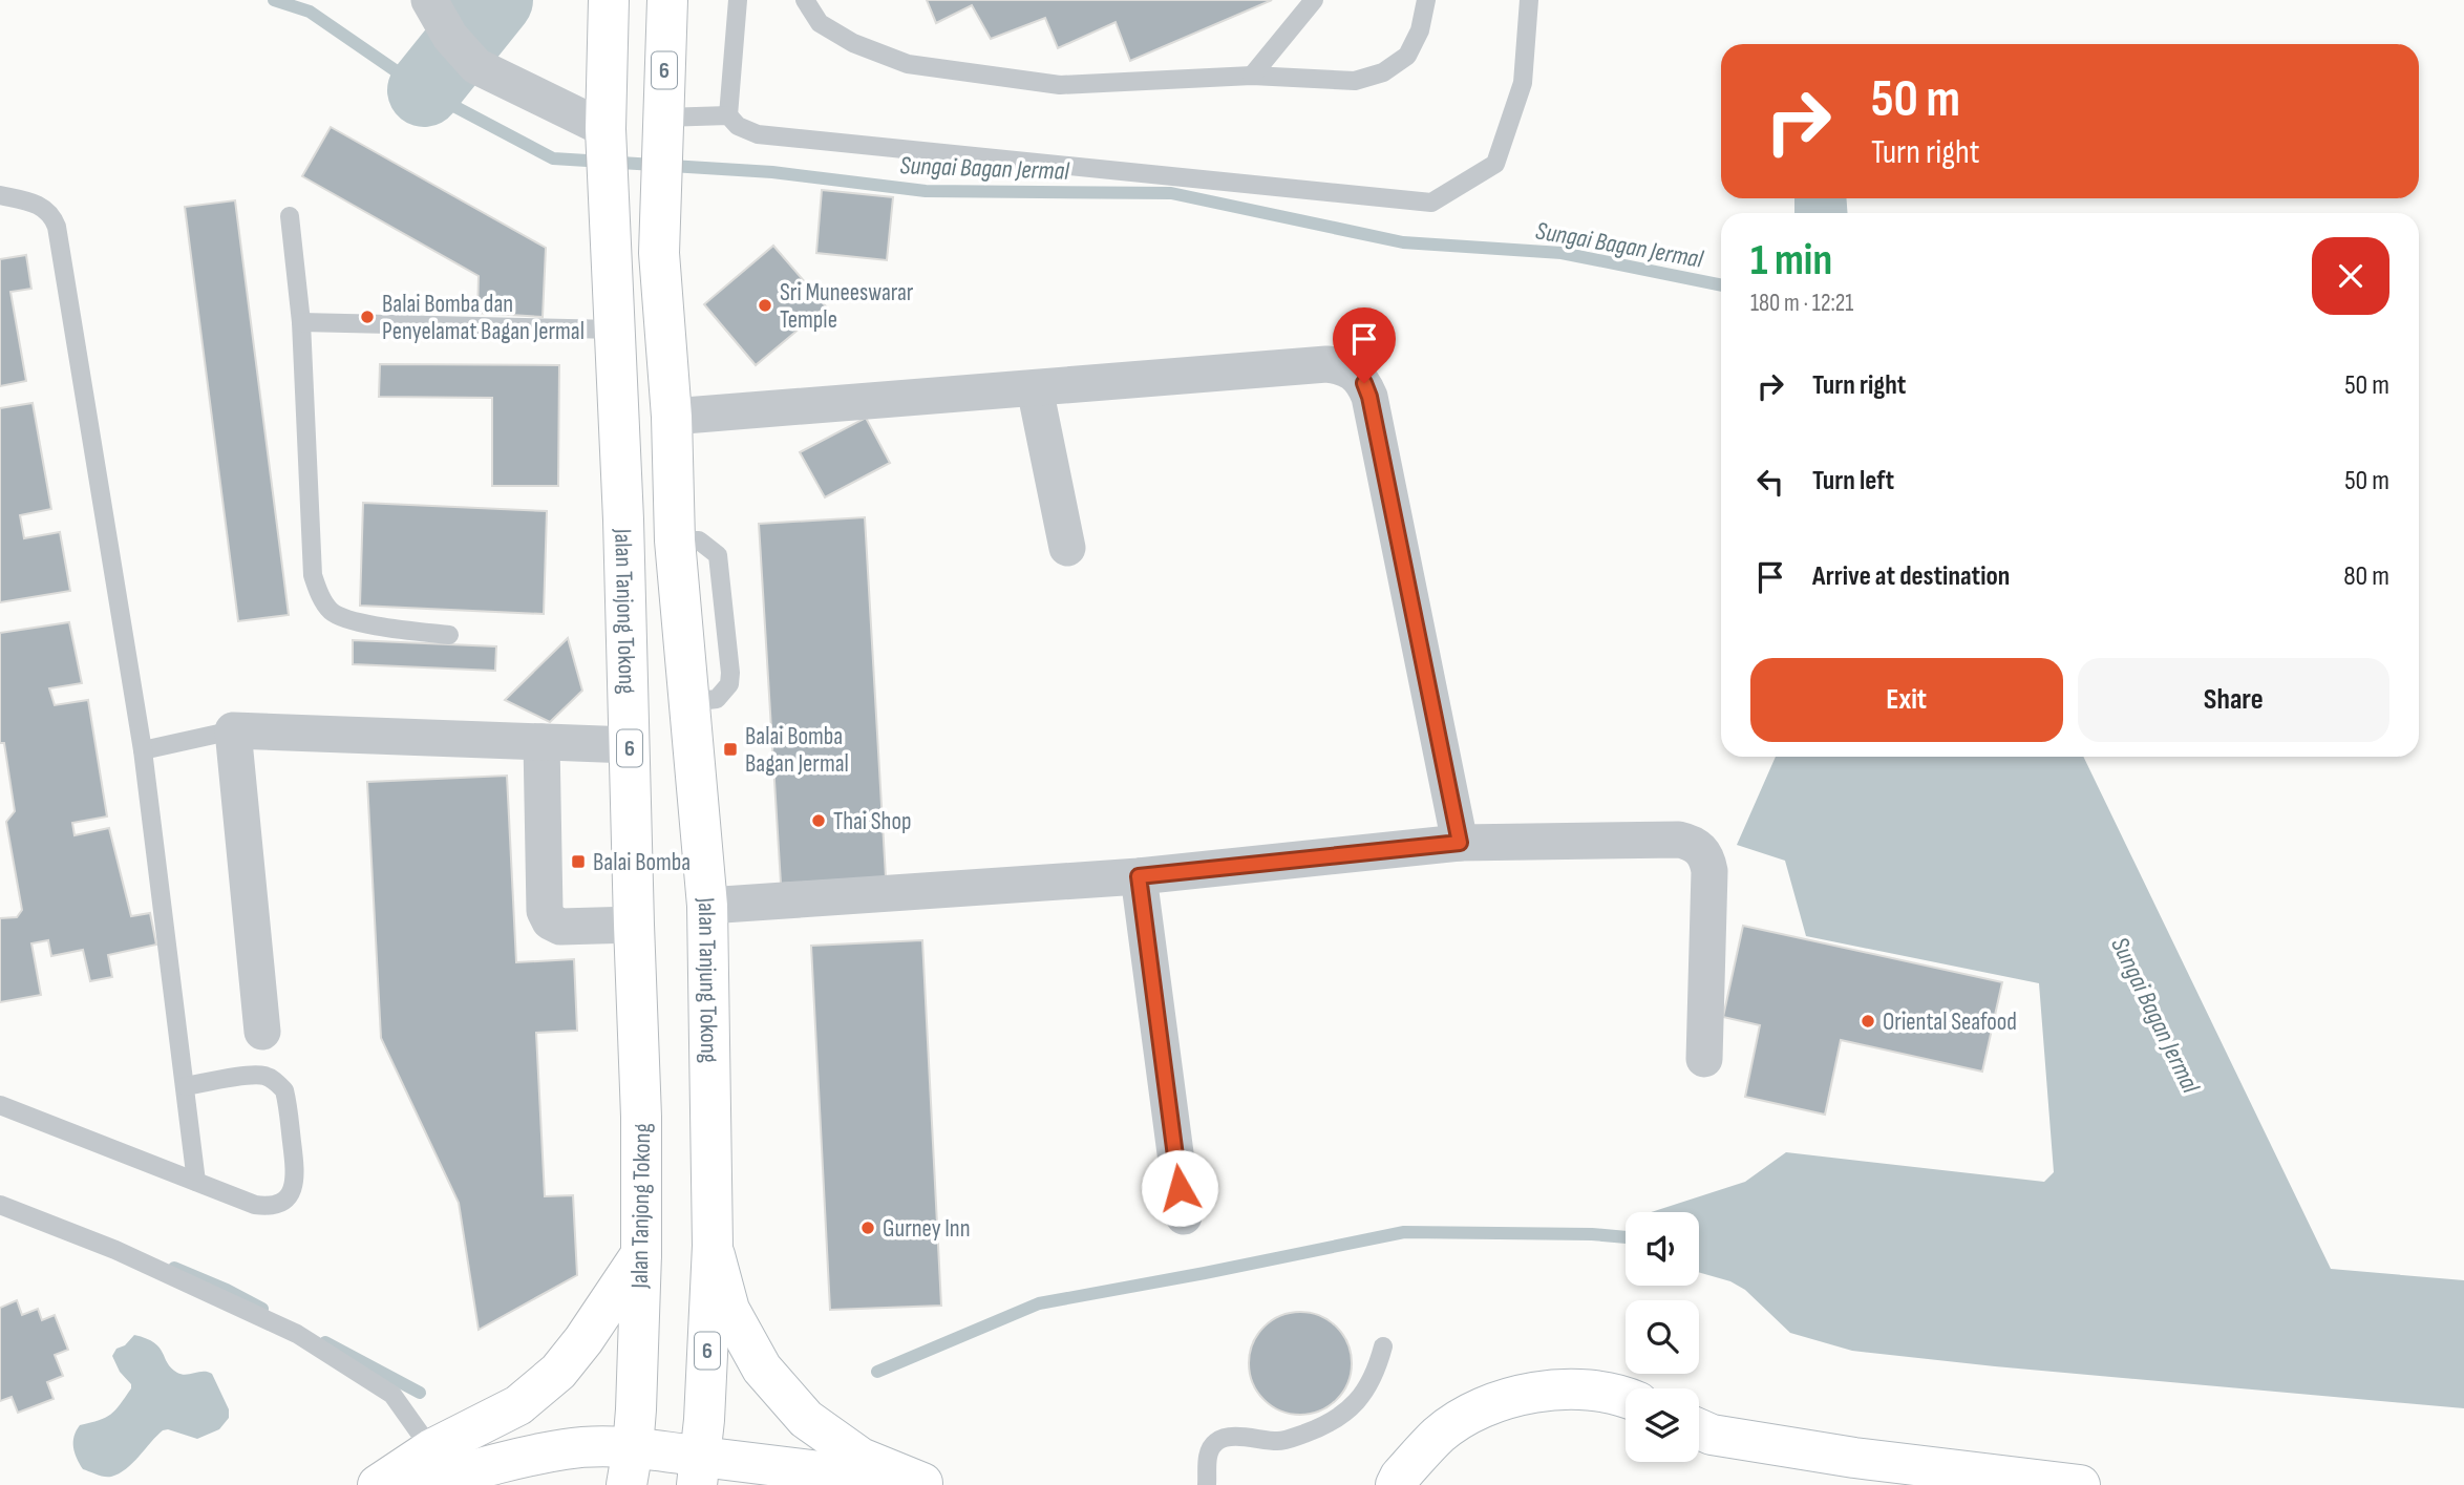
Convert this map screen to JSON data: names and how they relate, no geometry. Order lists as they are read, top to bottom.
{
  "streets": {
    "main road": ["6", "Jalan Tanjong Tokong", "Jalan Tanjung Tokong"]
  },
  "crossings": [
    ["6", "Jalan Tanjung Tokong"]
  ],
  "water": ["Sungai Bagan Jermal"],
  "places": {
    "other": [
      "Sri Muneeswarar Temple",
      "Balai Bomba dan Penyelamat Bagan Jermal",
      "Thai Shop",
      "Oriental Seafood",
      "Gurney Inn"
    ],
    "transit": ["Balai Bomba Bagan Jermal", "Balai Bomba"]
  },
  "page": {
    "turn": ["50 m", "Turn right"],
    "heading": ["1 min", "180 m · 12:21"],
    "list": [
      {
        "name": "Turn right",
        "value": "50 m"
      },
      {
        "name": "Turn left",
        "value": "50 m"
      },
      {
        "name": "Arrive at destination",
        "value": "80 m"
      }
    ],
    "buttons": ["Exit", "Share"]
  }
}
